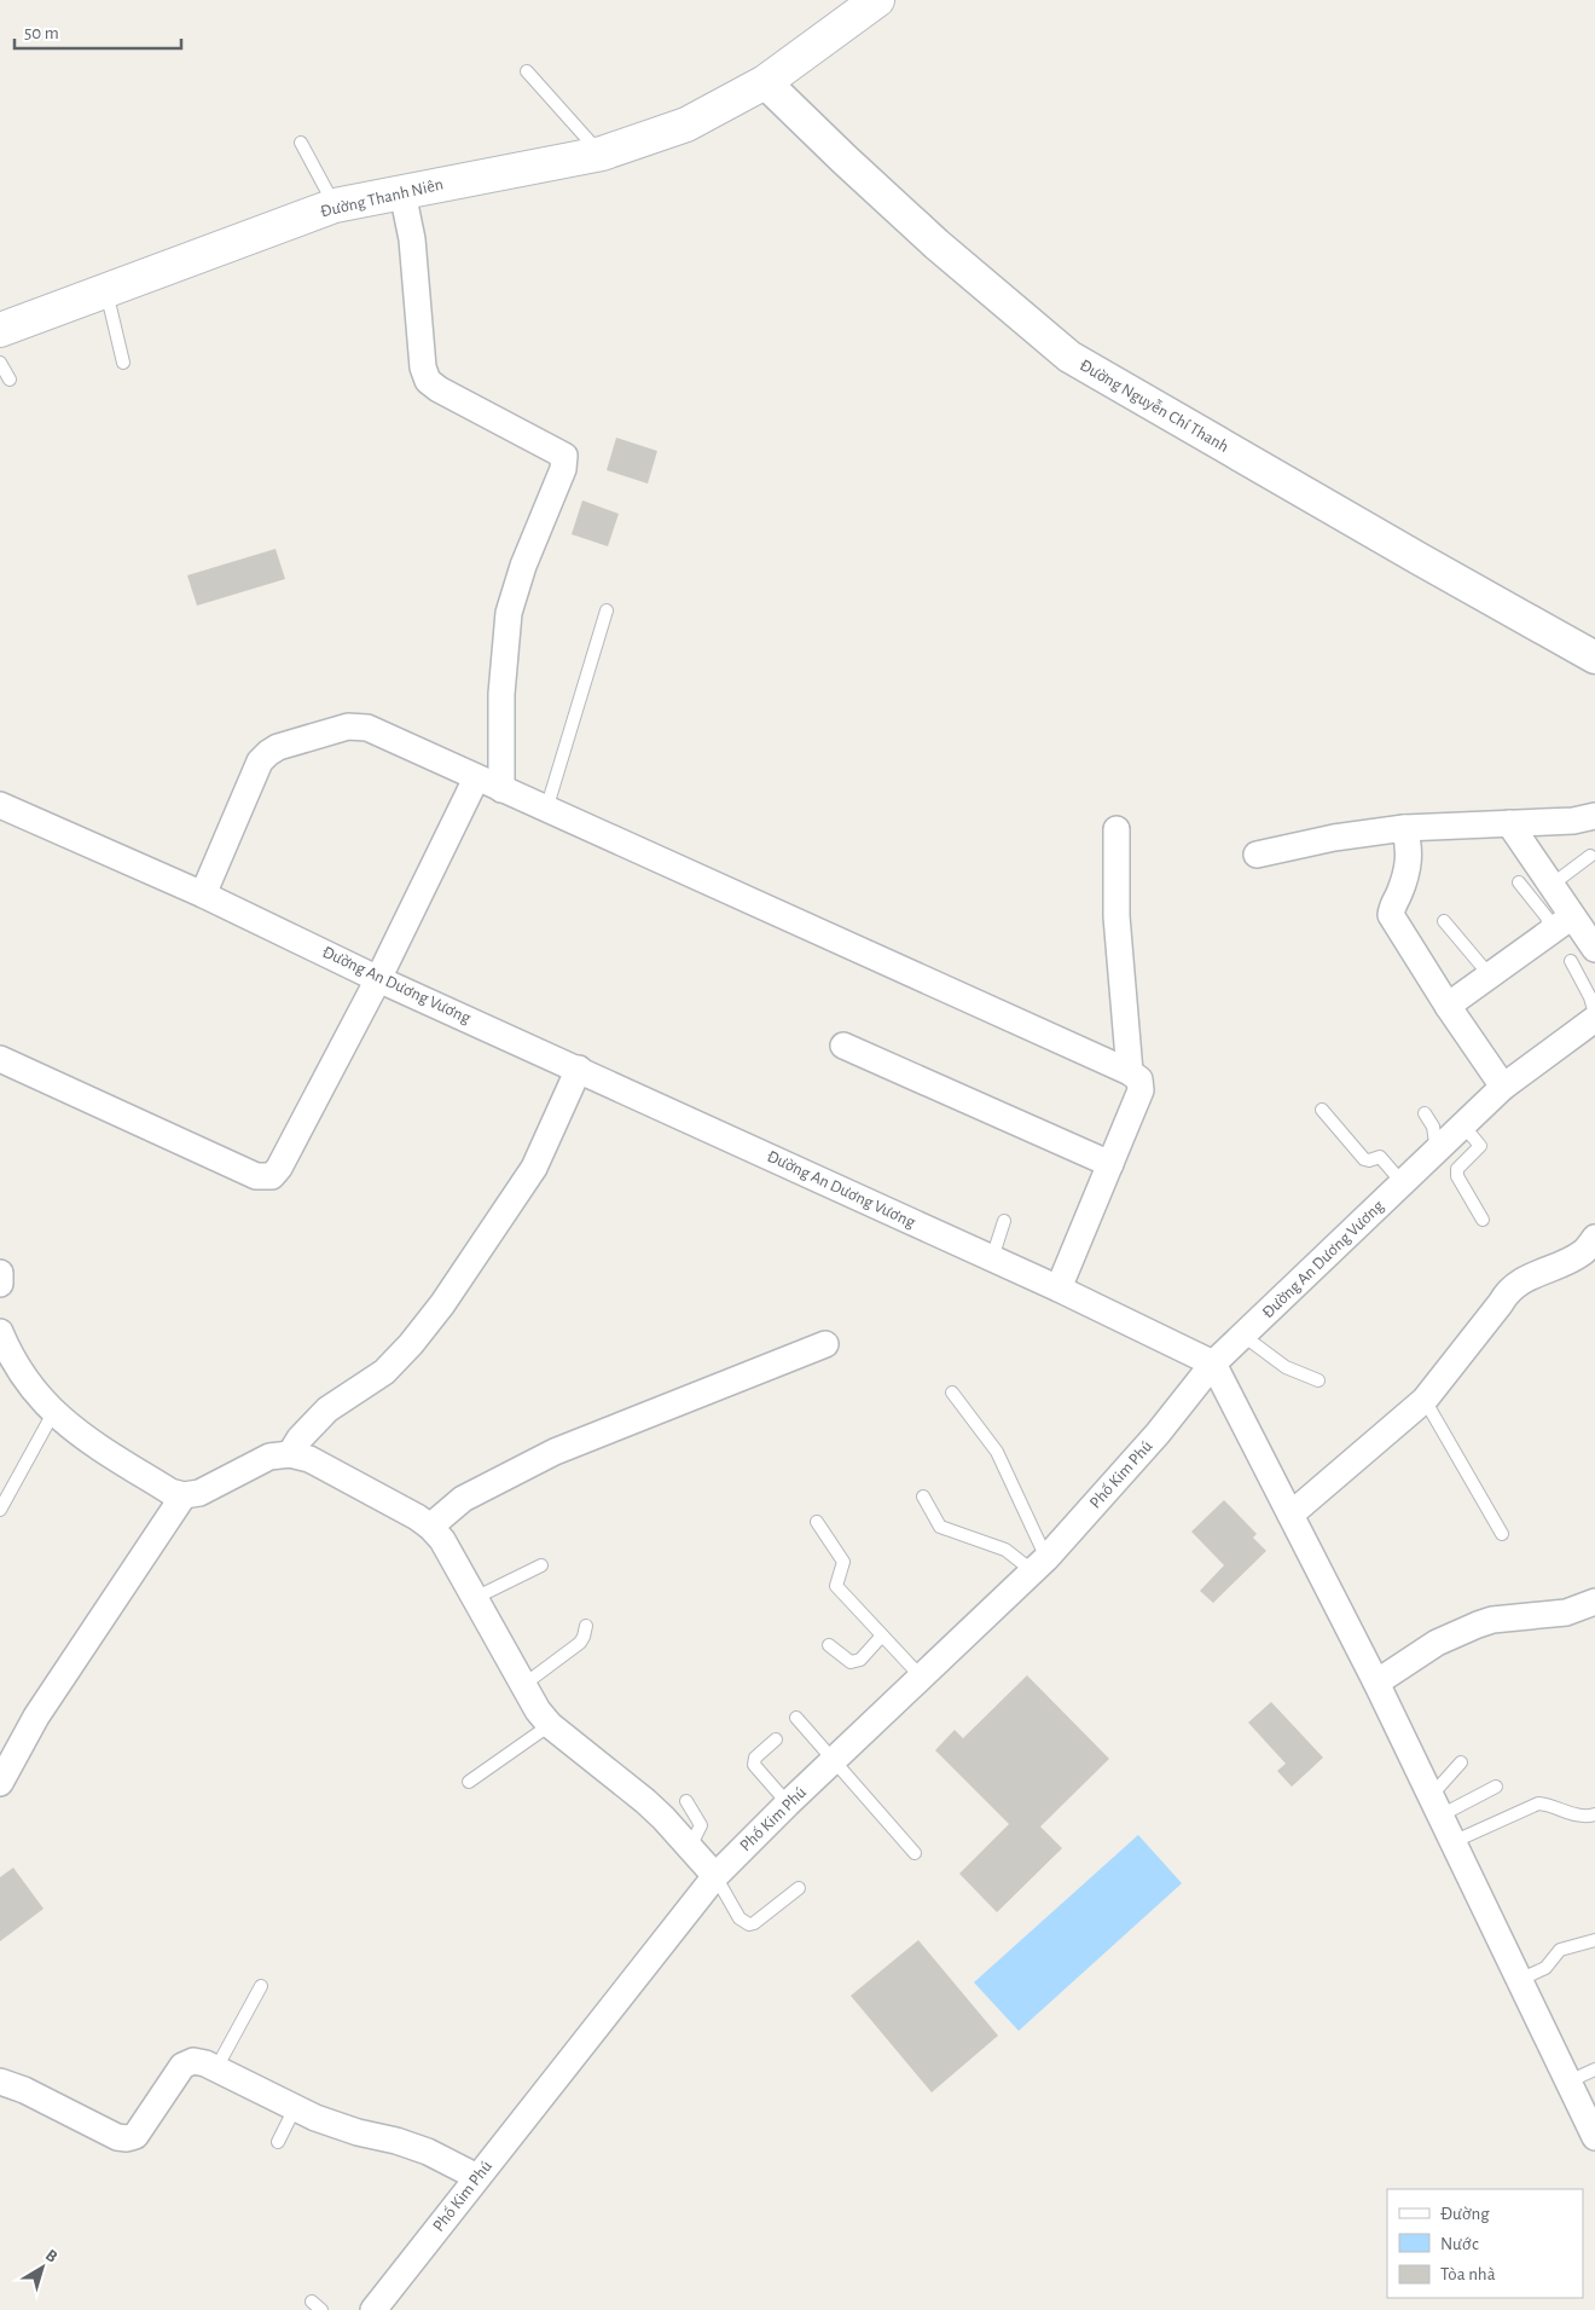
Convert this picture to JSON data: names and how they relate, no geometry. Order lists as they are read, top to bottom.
{
  "streets": {
    "main road": ["Đường Thanh Niên"],
    "street": ["Đường Nguyễn Chí Thanh", "Đường An Dương Vương", "Phố Kim Phú"]
  },
  "crossings": [
    ["Đường Thanh Niên", "Đường Nguyễn Chí Thanh"],
    ["Đường An Dương Vương", "Phố Kim Phú"]
  ],
  "legend": ["Đường", "Nước", "Tòa nhà"],
  "scale_bar": "50 m",
  "north": "top right"
}
